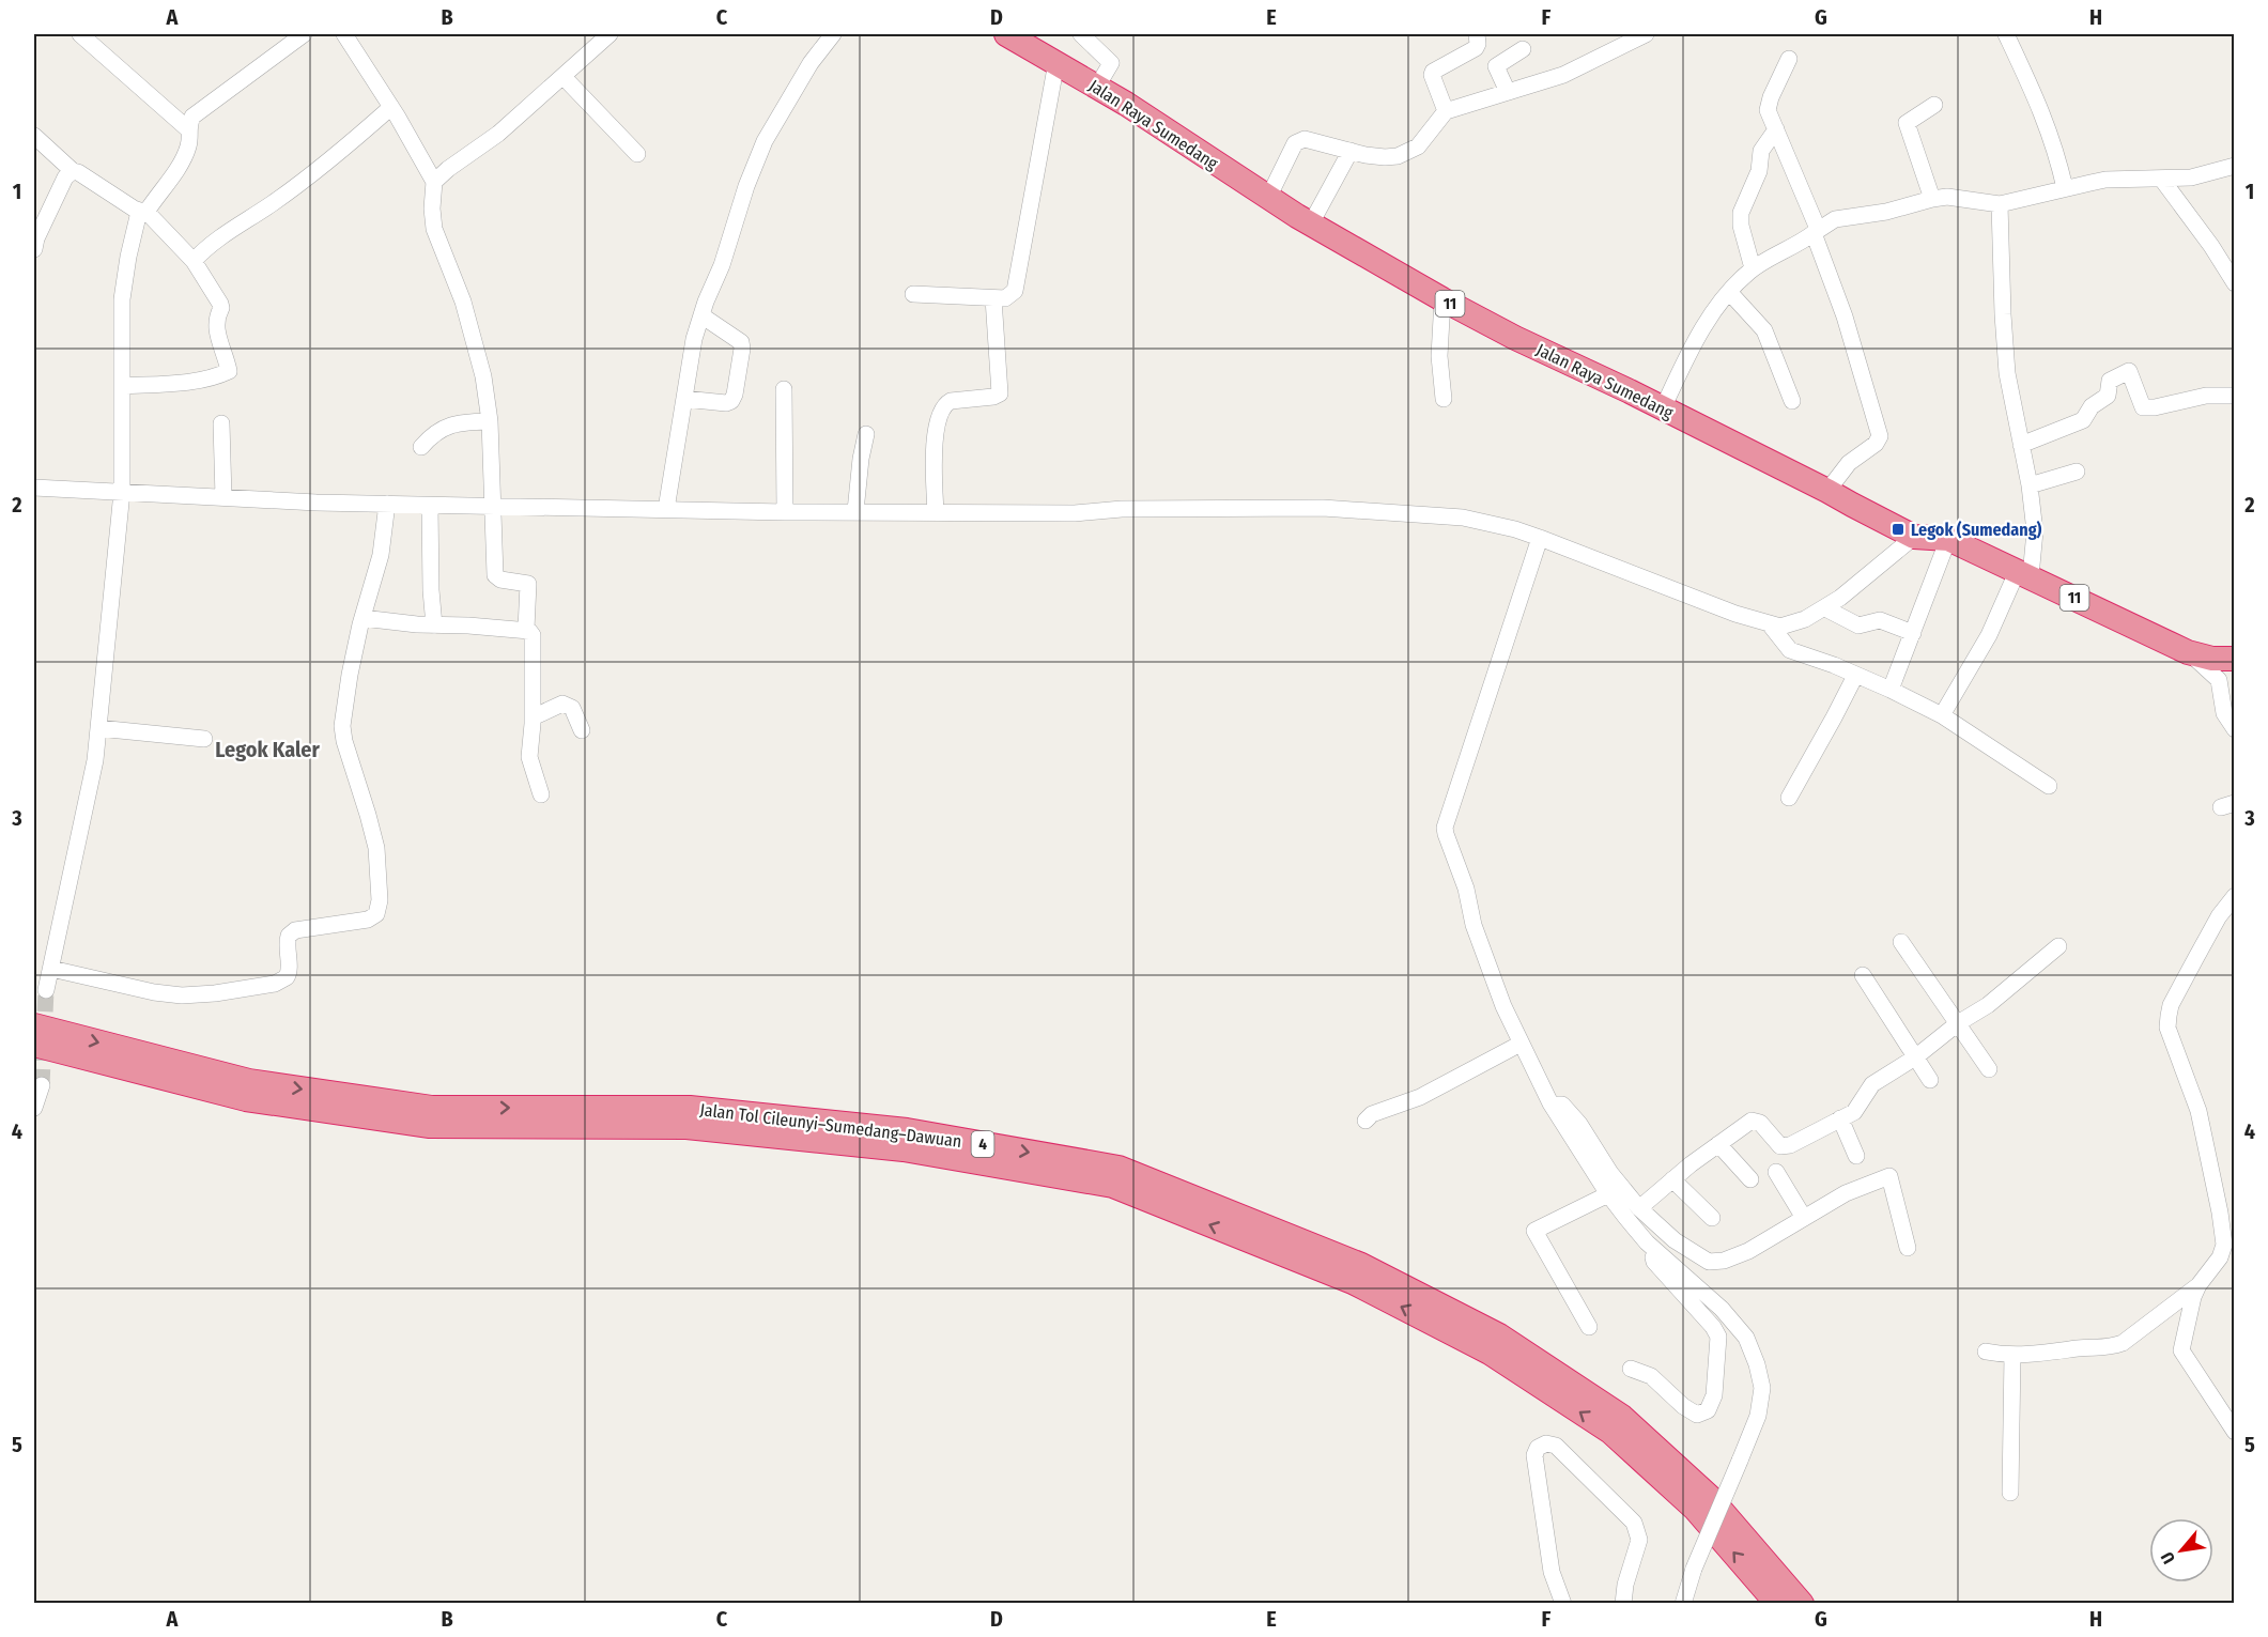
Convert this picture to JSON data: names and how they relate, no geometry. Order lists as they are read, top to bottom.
{
  "streets": {
    "highway": [
      "Jalan Raya Sumedang",
      "11",
      "Jalan Tol Cileunyi–Sumedang–Dawuan",
      "4"
    ]
  },
  "districts": ["Legok Kaler"],
  "places": {
    "transit": ["Legok (Sumedang)"]
  },
  "north": "bottom left",
  "grid": {
    "columns": [
      "A",
      "B",
      "C",
      "D",
      "E",
      "F",
      "G",
      "H"
    ],
    "rows": [
      "1",
      "2",
      "3",
      "4",
      "5"
    ]
  }
}
